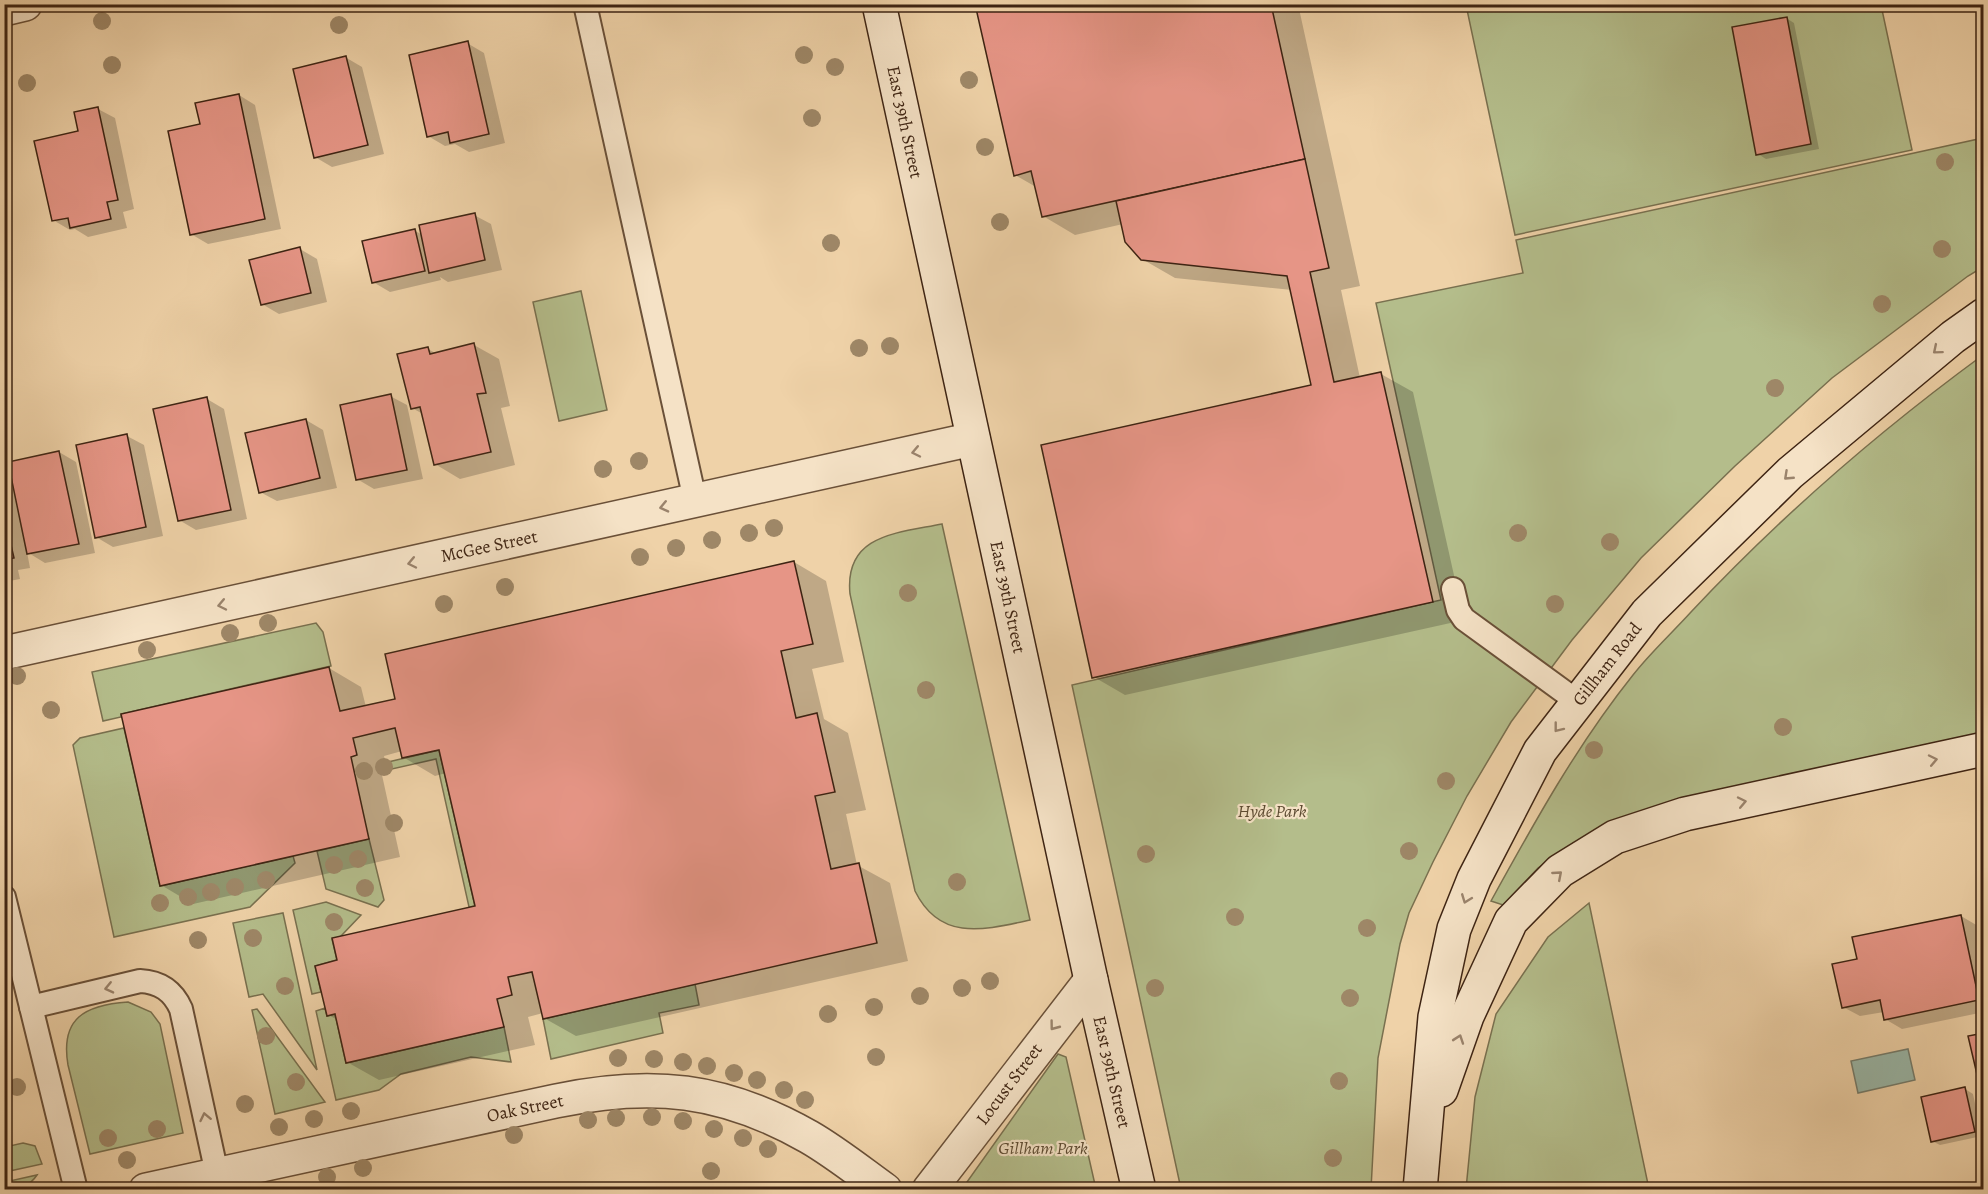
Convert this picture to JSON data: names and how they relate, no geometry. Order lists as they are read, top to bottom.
{
  "streets": {
    "main road": [
      "East 39th Street",
      "McGee Street",
      "Gillham Road",
      "Locust Street",
      "Oak Street"
    ]
  },
  "crossings": [
    ["East 39th Street", "McGee Street"],
    ["East 39th Street", "Locust Street"]
  ],
  "one_way": ["McGee Street", "Locust Street"],
  "parks": ["Hyde Park", "Gillham Park"]
}
